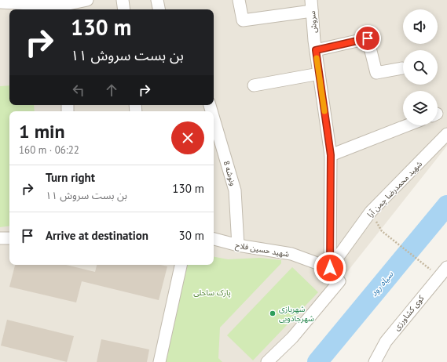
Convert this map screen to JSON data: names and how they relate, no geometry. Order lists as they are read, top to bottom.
{
  "streets": {
    "street": [
      "سروش",
      "ونوشه 8",
      "شهید محمدرضا چمن آرا",
      "شهید حسین فلاح",
      "کوی کشاورزی"
    ]
  },
  "crossings": [
    ["سروش", "شهید محمدرضا چمن آرا"],
    ["سروش", "شهید حسین فلاح"],
    ["ونوشه 8", "شهید حسین فلاح"],
    ["شهید محمدرضا چمن آرا", "شهید حسین فلاح"]
  ],
  "water": ["سیاه رود"],
  "parks": ["پارک ساحلی"],
  "places": ["شهربازی شهرجادویی"],
  "page": {
    "turn": ["130 m", "بن بست سروش ۱۱"],
    "heading": ["1 min", "160 m · 06:22"],
    "list": [
      {
        "name": "Turn right",
        "note": "بن بست سروش ۱۱",
        "value": "130 m"
      },
      {
        "name": "Arrive at destination",
        "value": "30 m"
      }
    ]
  }
}
